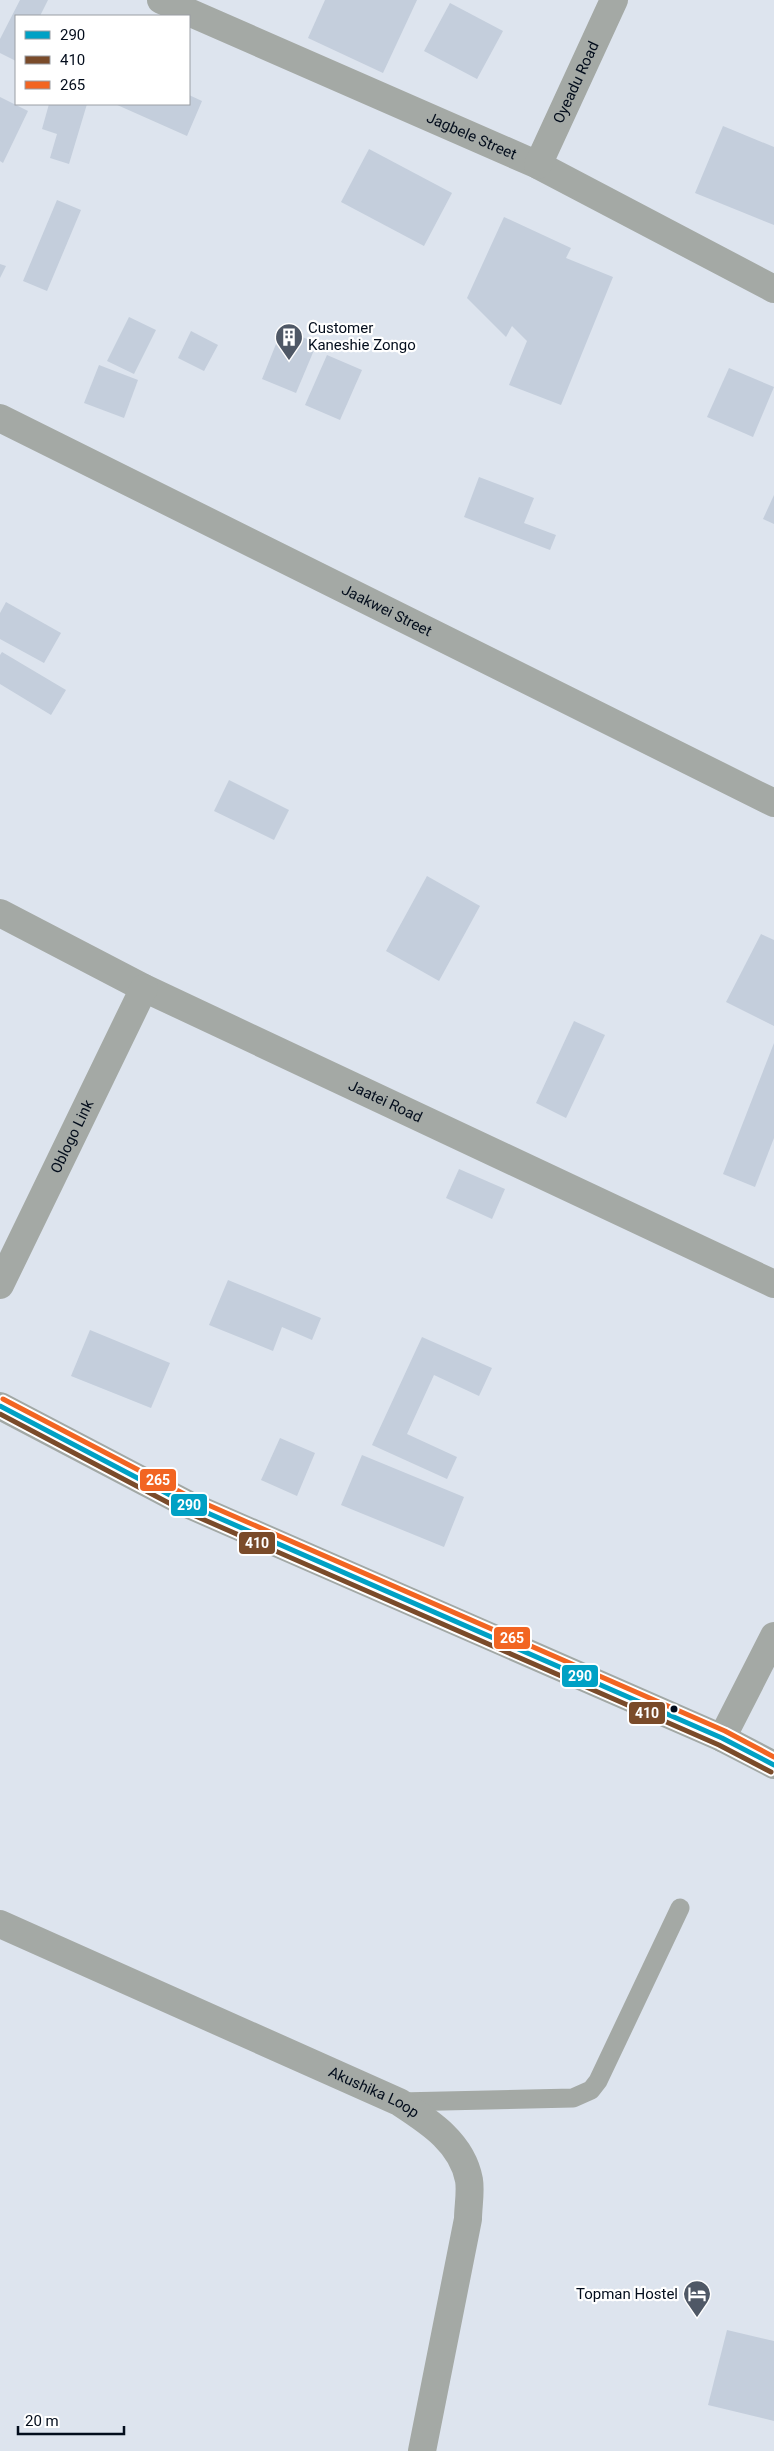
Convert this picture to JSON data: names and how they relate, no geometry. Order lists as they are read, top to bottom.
{
  "streets": {
    "street": [
      "Oyeadu Road",
      "Jagbele Street",
      "Jaakwei Street",
      "Jaatei Road",
      "Oblogo Link",
      "Akushika Loop"
    ]
  },
  "crossings": [
    ["Oyeadu Road", "Jagbele Street"],
    ["Jaatei Road", "Oblogo Link"]
  ],
  "places": {
    "building": ["Customer Kaneshie Zongo"],
    "hotel": ["Topman Hostel"]
  },
  "lines": ["transit line 265", "transit line 290", "transit line 410"],
  "legend": ["290", "410", "265"],
  "scale_bar": "20 m"
}
